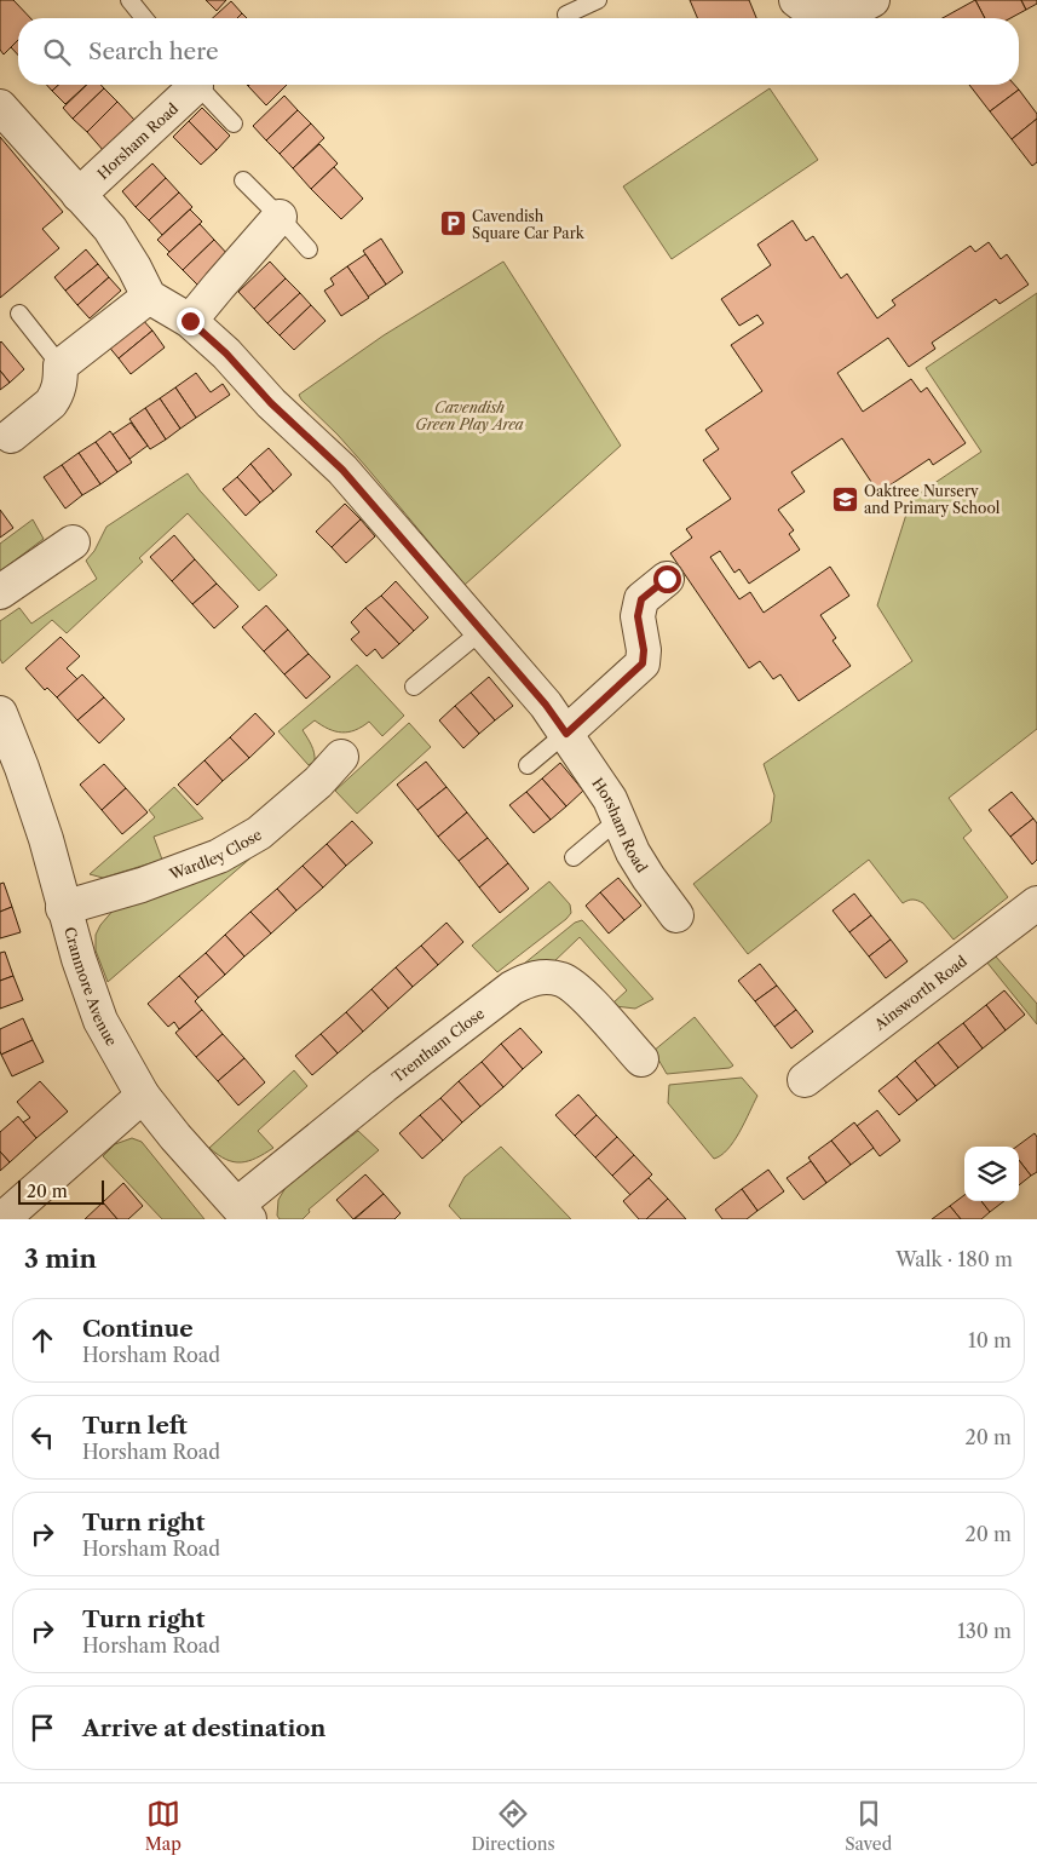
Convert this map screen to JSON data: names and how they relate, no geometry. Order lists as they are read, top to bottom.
{
  "streets": {
    "street": [
      "Horsham Road",
      "Wardley Close",
      "Cranmore Avenue",
      "Ainsworth Road",
      "Trentham Close"
    ]
  },
  "crossings": [
    ["Wardley Close", "Cranmore Avenue"],
    ["Cranmore Avenue", "Trentham Close"]
  ],
  "parks": ["Cavendish Green Play Area"],
  "places": {
    "parking": ["Cavendish Square Car Park"],
    "school or university": ["Oaktree Nursery and Primary School"]
  },
  "scale_bar": "20 m",
  "page": {
    "search": "Search here",
    "scale": "20 m",
    "heading": ["3 min", "Walk · 180 m"],
    "list": [
      ["Continue", "Horsham Road", "10 m"],
      ["Turn left", "Horsham Road", "20 m"],
      ["Turn right", "Horsham Road", "20 m"],
      ["Turn right", "Horsham Road", "130 m"],
      "Arrive at destination"
    ],
    "nav": ["Map", "Directions", "Saved"]
  }
}
